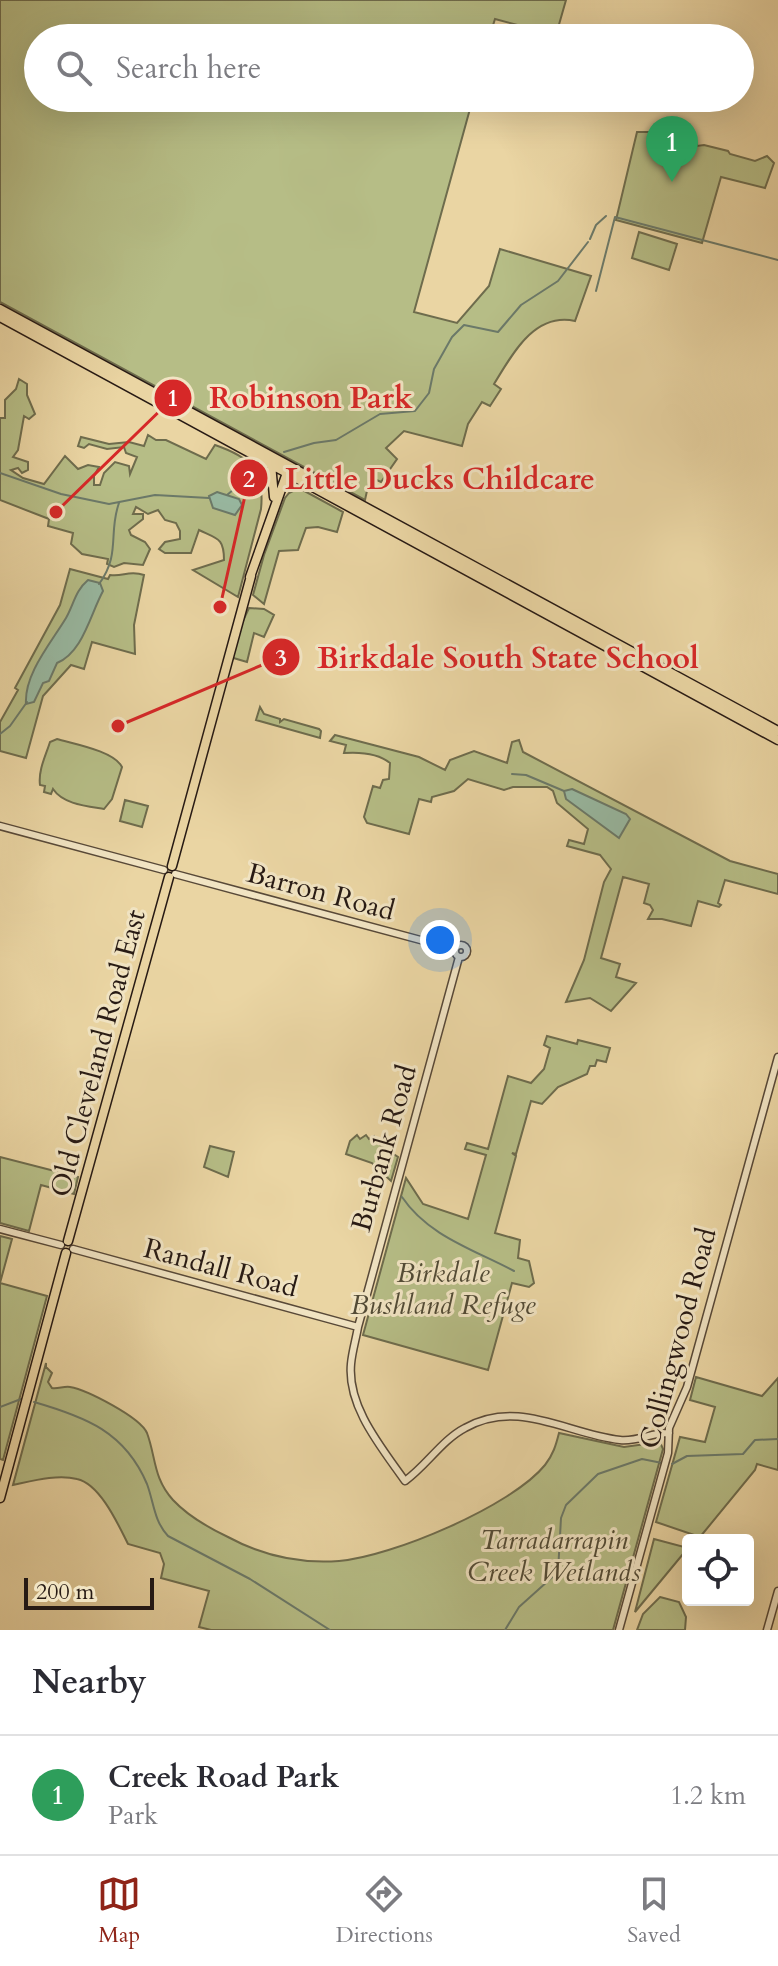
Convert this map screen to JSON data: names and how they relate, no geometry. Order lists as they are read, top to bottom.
{
  "streets": {
    "main road": ["Old Cleveland Road East"],
    "street": [
      "Barron Road",
      "Burbank Road",
      "Randall Road",
      "Collingwood Road"
    ]
  },
  "crossings": [
    ["Barron Road", "Old Cleveland Road East"],
    ["Old Cleveland Road East", "Randall Road"],
    ["Burbank Road", "Randall Road"],
    ["Burbank Road", "Collingwood Road"]
  ],
  "parks": ["Birkdale Bushland Refuge", "Tarradarrapin Creek Wetlands"],
  "places": ["Robinson Park", "Little Ducks Childcare", "Birkdale South State School"],
  "scale_bar": "200 m",
  "page": {
    "search": "Search here",
    "pins": "1",
    "scale": "200 m",
    "heading": "Nearby",
    "list": [
      {
        "mark": "1",
        "name": "Creek Road Park",
        "note": "Park",
        "value": "1.2 km"
      }
    ],
    "nav": ["Map", "Directions", "Saved"]
  }
}
